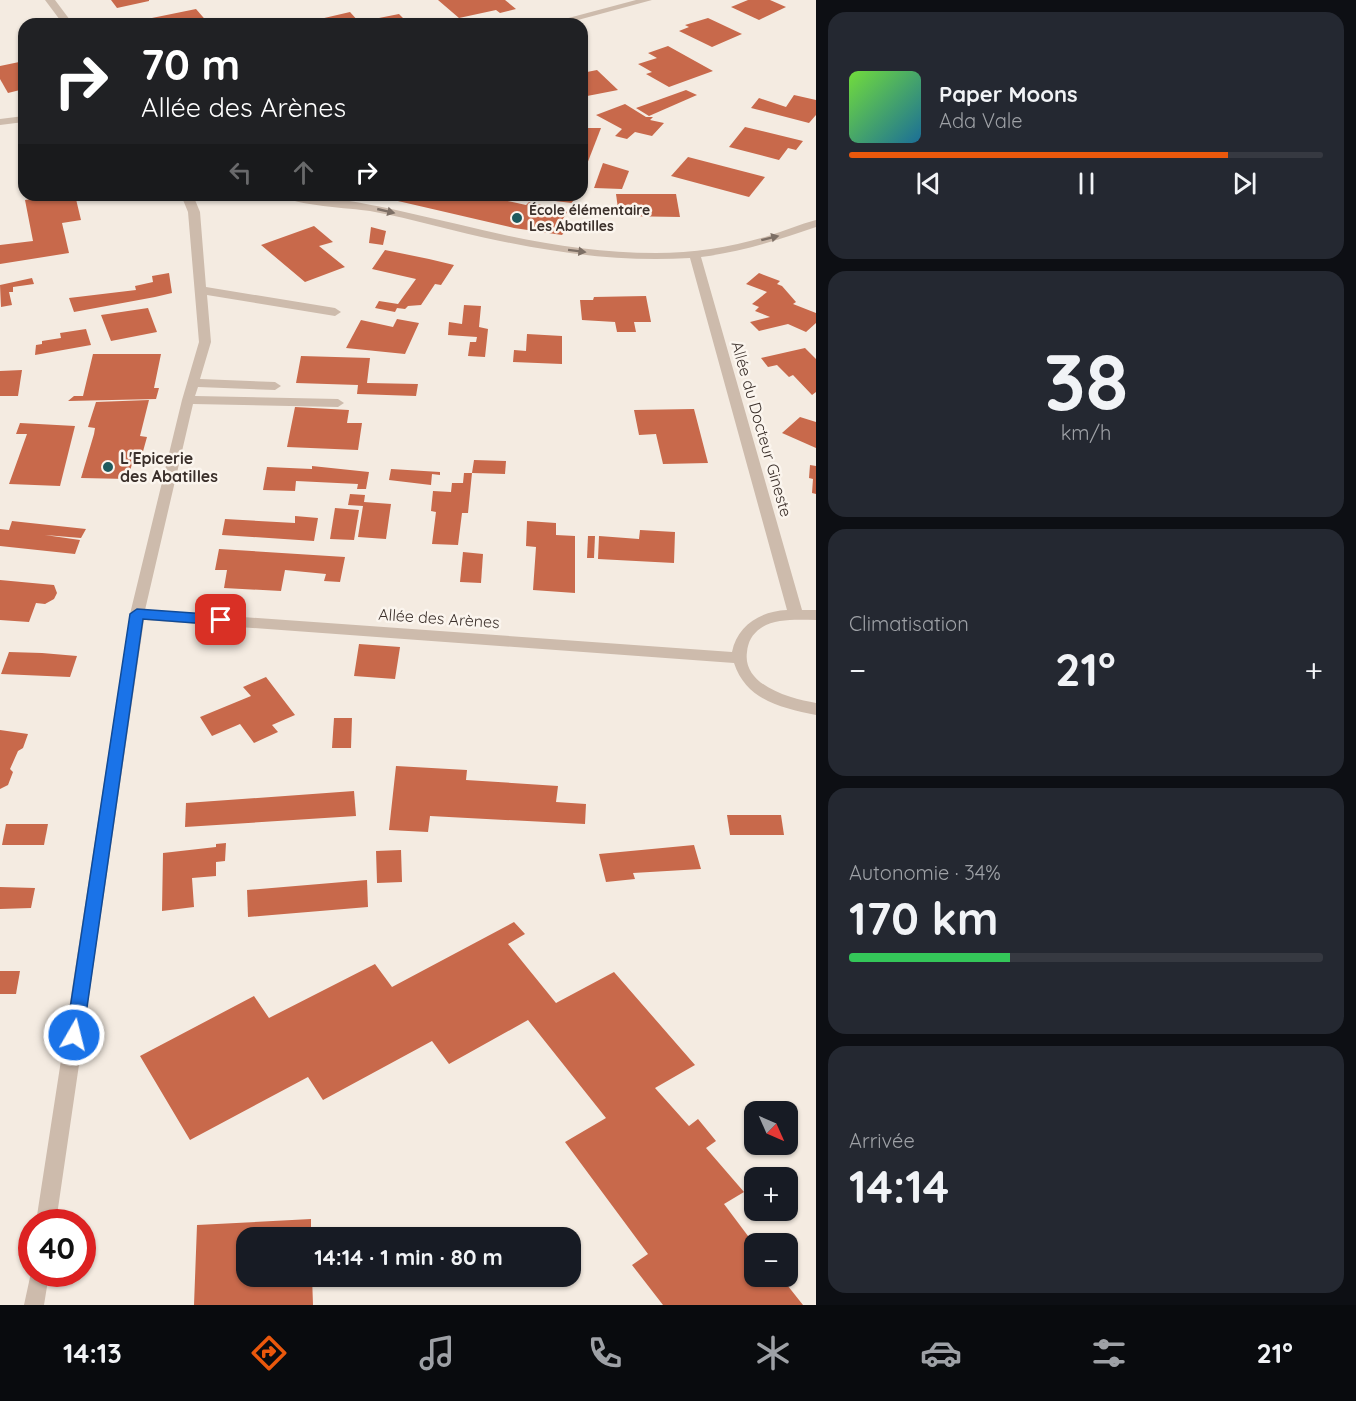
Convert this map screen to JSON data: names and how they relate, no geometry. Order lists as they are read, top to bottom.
{
  "streets": {
    "street": ["Allée du Docteur Gineste", "Allée des Arènes"]
  },
  "places": ["École élémentaire Les Abatilles", "L'Epicerie des Abatilles"],
  "north": "bottom right",
  "page": {
    "turn": ["70 m", "Allée des Arènes"],
    "song": ["Paper Moons", "Ada Vale"],
    "tile": [
      ["38", "km/h"],
      "Climatisation",
      ["Autonomie · 34%", "170 km"],
      ["Arrivée", "14:14"]
    ],
    "heat": ["−", "21°", "+"],
    "map_buttons": ["+", "−"],
    "limit": "40",
    "trip": "14:14 · 1 min · 80 m",
    "tabs": ["14:13", "21°"]
  }
}
